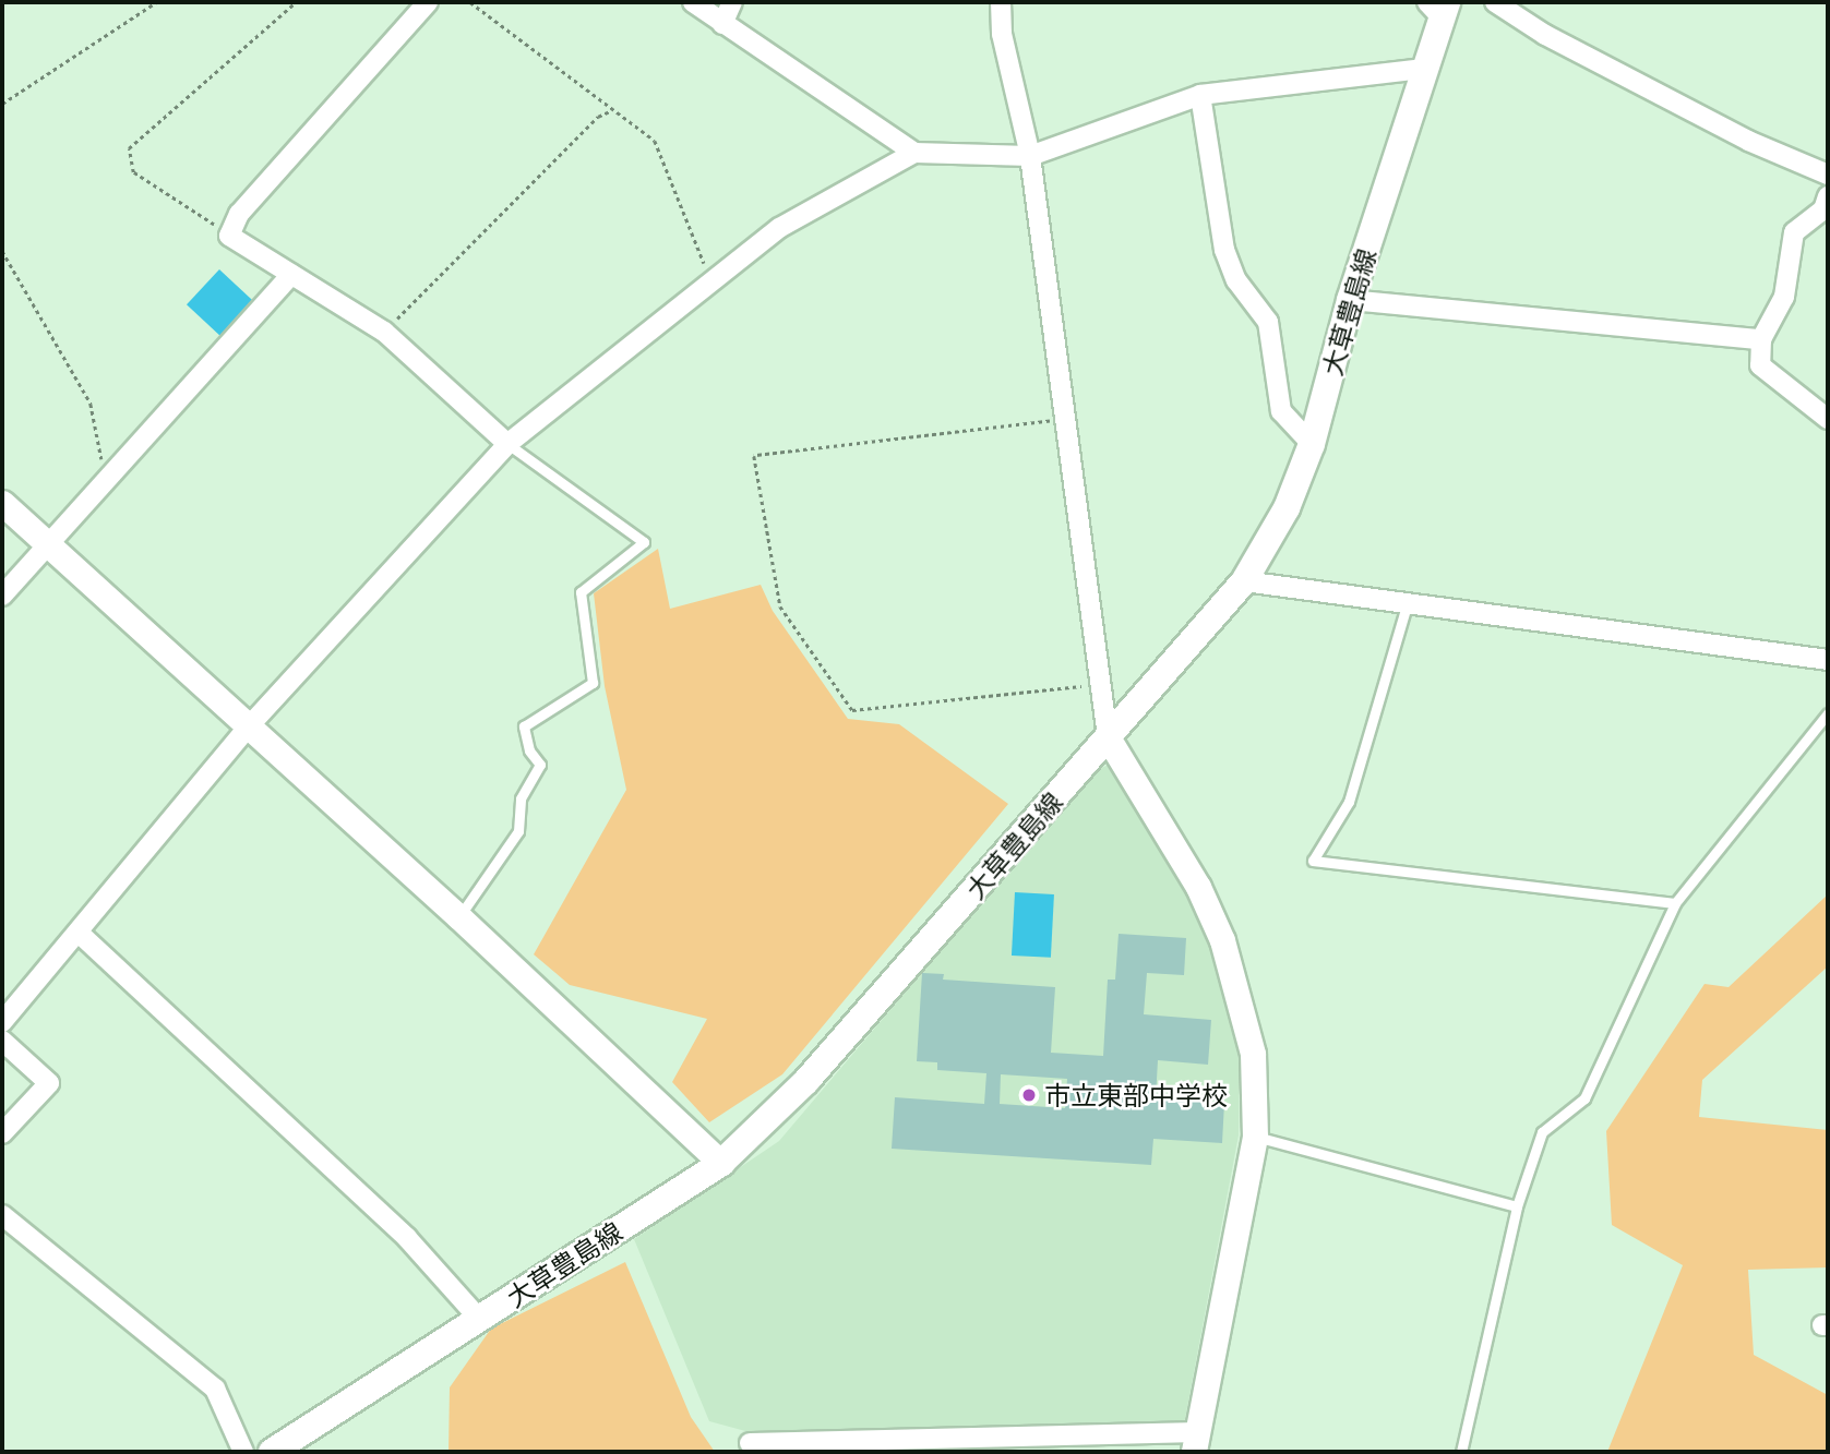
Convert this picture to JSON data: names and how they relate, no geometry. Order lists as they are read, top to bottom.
{
  "streets": {
    "main road": ["大草豊島線"]
  },
  "places": ["市立東部中学校"]
}
